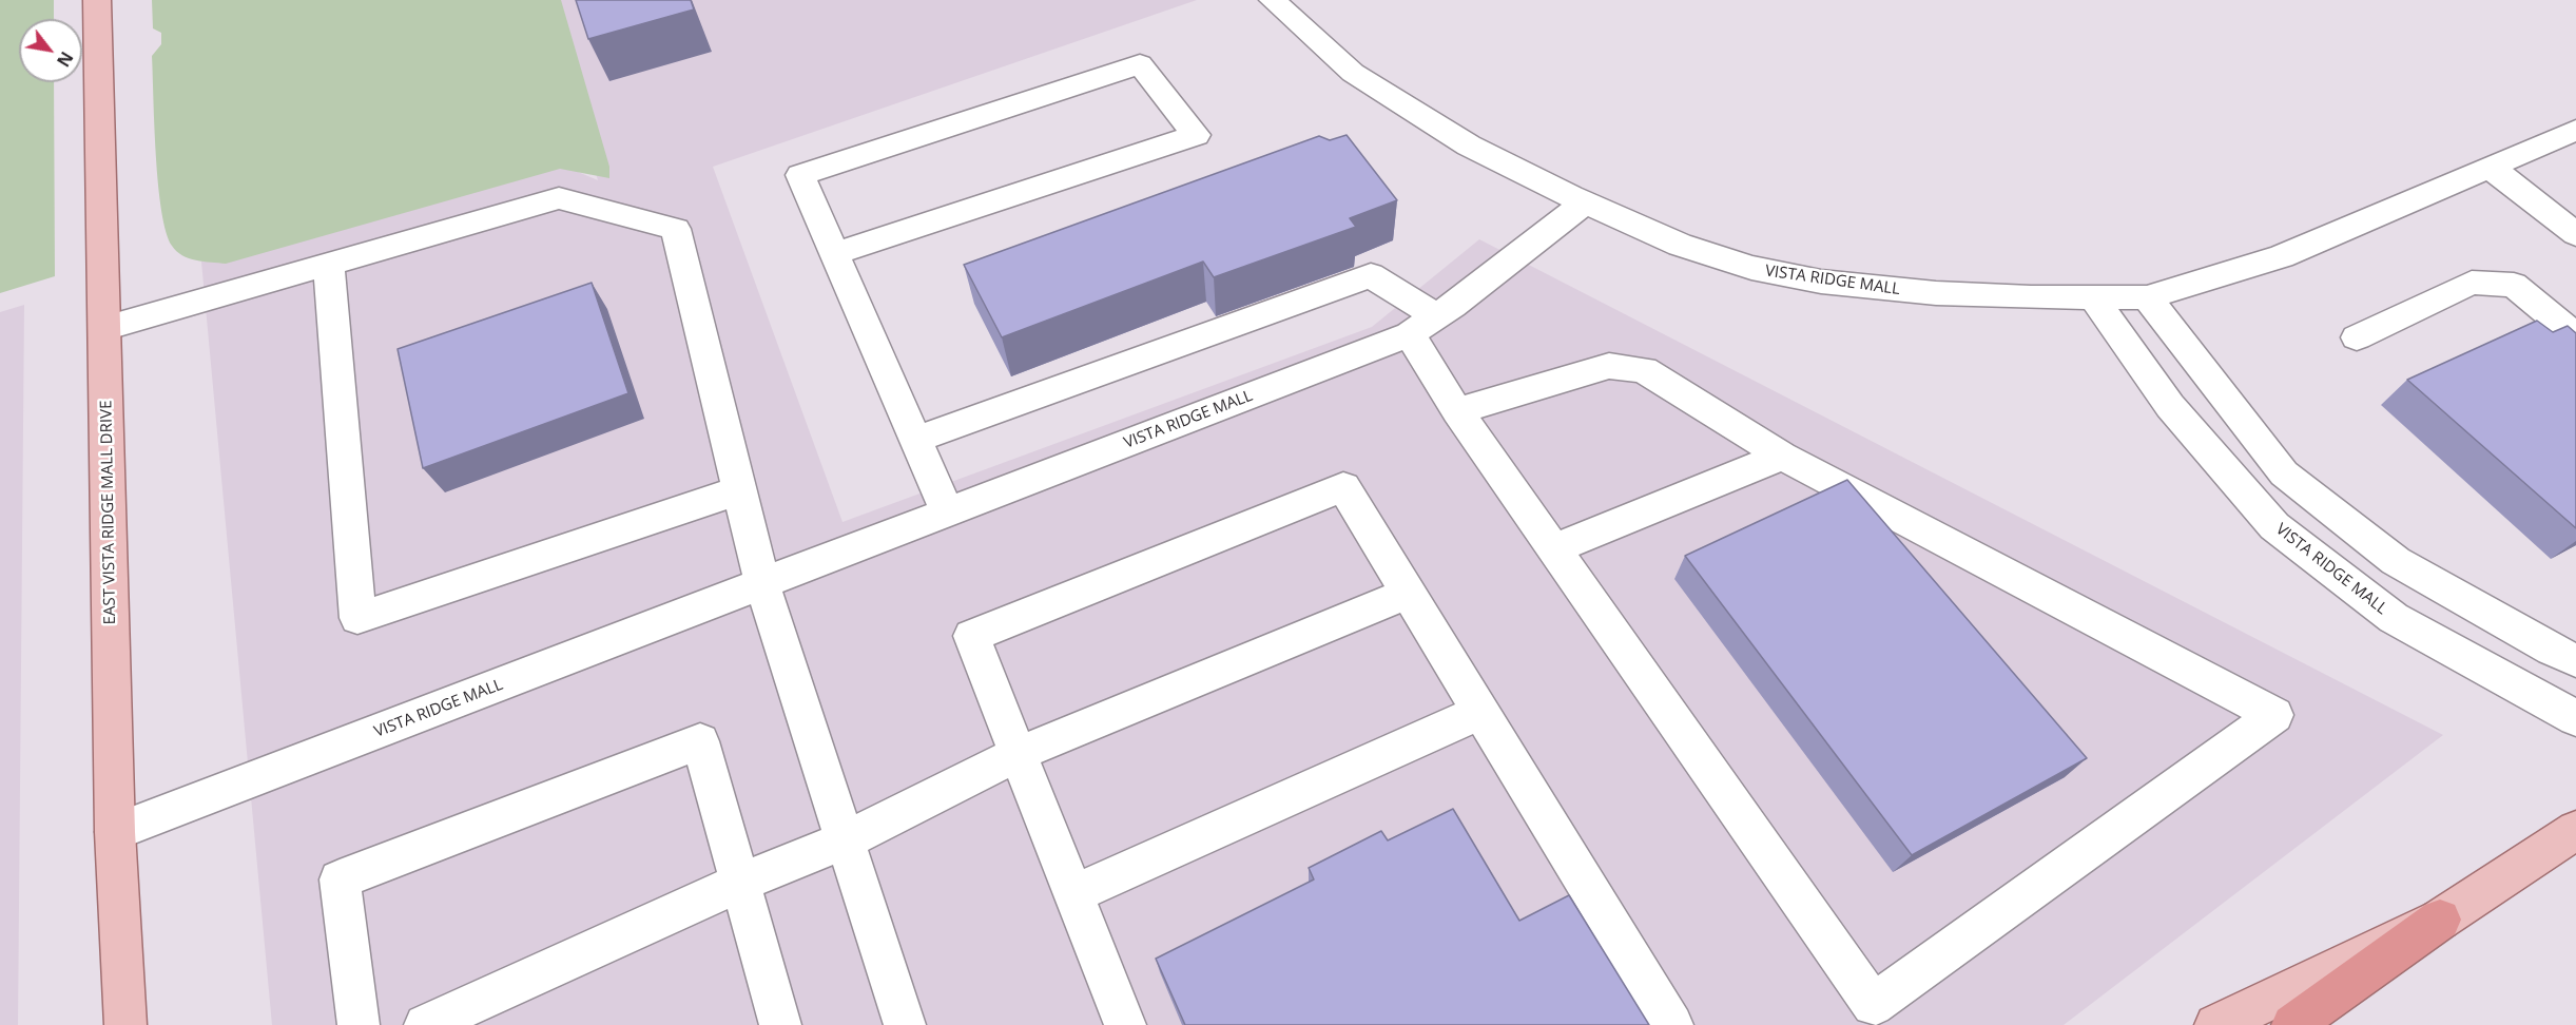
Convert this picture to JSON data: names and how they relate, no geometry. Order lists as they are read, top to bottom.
{
  "streets": {
    "main road": ["EAST VISTA RIDGE MALL DRIVE"],
    "street": ["VISTA RIDGE MALL"]
  },
  "crossings": [
    ["VISTA RIDGE MALL", "EAST VISTA RIDGE MALL DRIVE"]
  ],
  "north": "bottom right"
}
